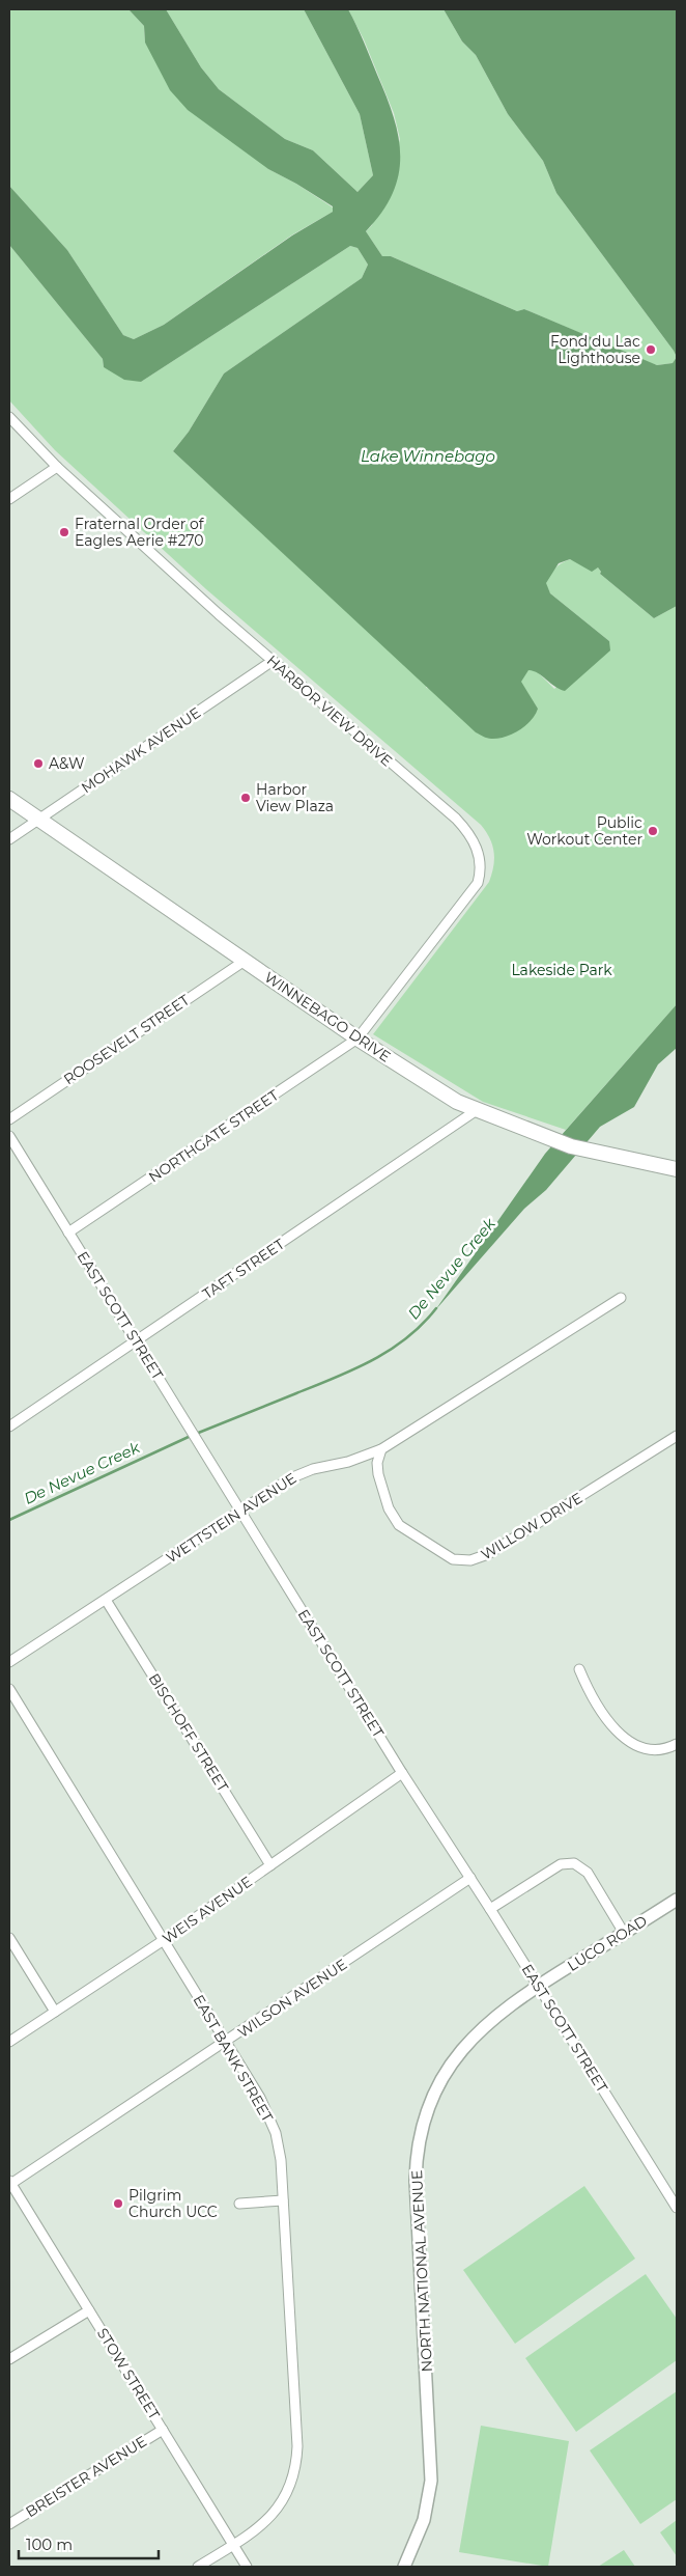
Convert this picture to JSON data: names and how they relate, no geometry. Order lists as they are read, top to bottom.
{
  "streets": {
    "main road": ["WINNEBAGO DRIVE"],
    "street": [
      "HARBOR VIEW DRIVE",
      "MOHAWK AVENUE",
      "ROOSEVELT STREET",
      "NORTHGATE STREET",
      "TAFT STREET",
      "EAST SCOTT STREET",
      "WETTSTEIN AVENUE",
      "WILLOW DRIVE",
      "BISCHOFF STREET",
      "WEIS AVENUE",
      "LUCO ROAD",
      "WILSON AVENUE",
      "EAST BANK STREET",
      "NORTH NATIONAL AVENUE",
      "STOW STREET",
      "BREISTER AVENUE"
    ]
  },
  "crossings": [
    ["HARBOR VIEW DRIVE", "MOHAWK AVENUE"],
    ["HARBOR VIEW DRIVE", "WINNEBAGO DRIVE"],
    ["HARBOR VIEW DRIVE", "NORTHGATE STREET"],
    ["MOHAWK AVENUE", "WINNEBAGO DRIVE"],
    ["WINNEBAGO DRIVE", "ROOSEVELT STREET"],
    ["WINNEBAGO DRIVE", "NORTHGATE STREET"],
    ["WINNEBAGO DRIVE", "TAFT STREET"],
    ["NORTHGATE STREET", "EAST SCOTT STREET"],
    ["TAFT STREET", "EAST SCOTT STREET"],
    ["EAST SCOTT STREET", "WETTSTEIN AVENUE"],
    ["EAST SCOTT STREET", "WEIS AVENUE"],
    ["EAST SCOTT STREET", "LUCO ROAD"],
    ["EAST SCOTT STREET", "WILSON AVENUE"],
    ["EAST SCOTT STREET", "NORTH NATIONAL AVENUE"],
    ["WETTSTEIN AVENUE", "WILLOW DRIVE"],
    ["WETTSTEIN AVENUE", "BISCHOFF STREET"],
    ["BISCHOFF STREET", "WEIS AVENUE"],
    ["WEIS AVENUE", "EAST BANK STREET"],
    ["LUCO ROAD", "NORTH NATIONAL AVENUE"],
    ["WILSON AVENUE", "EAST BANK STREET"],
    ["WILSON AVENUE", "STOW STREET"],
    ["EAST BANK STREET", "STOW STREET"],
    ["STOW STREET", "BREISTER AVENUE"]
  ],
  "water": ["Lake Winnebago", "De Nevue Creek"],
  "parks": ["Lakeside Park"],
  "places": [
    "Fond du Lac Lighthouse",
    "Fraternal Order of Eagles Aerie #270",
    "A&W",
    "Harbor View Plaza",
    "Public Workout Center",
    "Pilgrim Church UCC"
  ],
  "scale_bar": "100 m"
}
